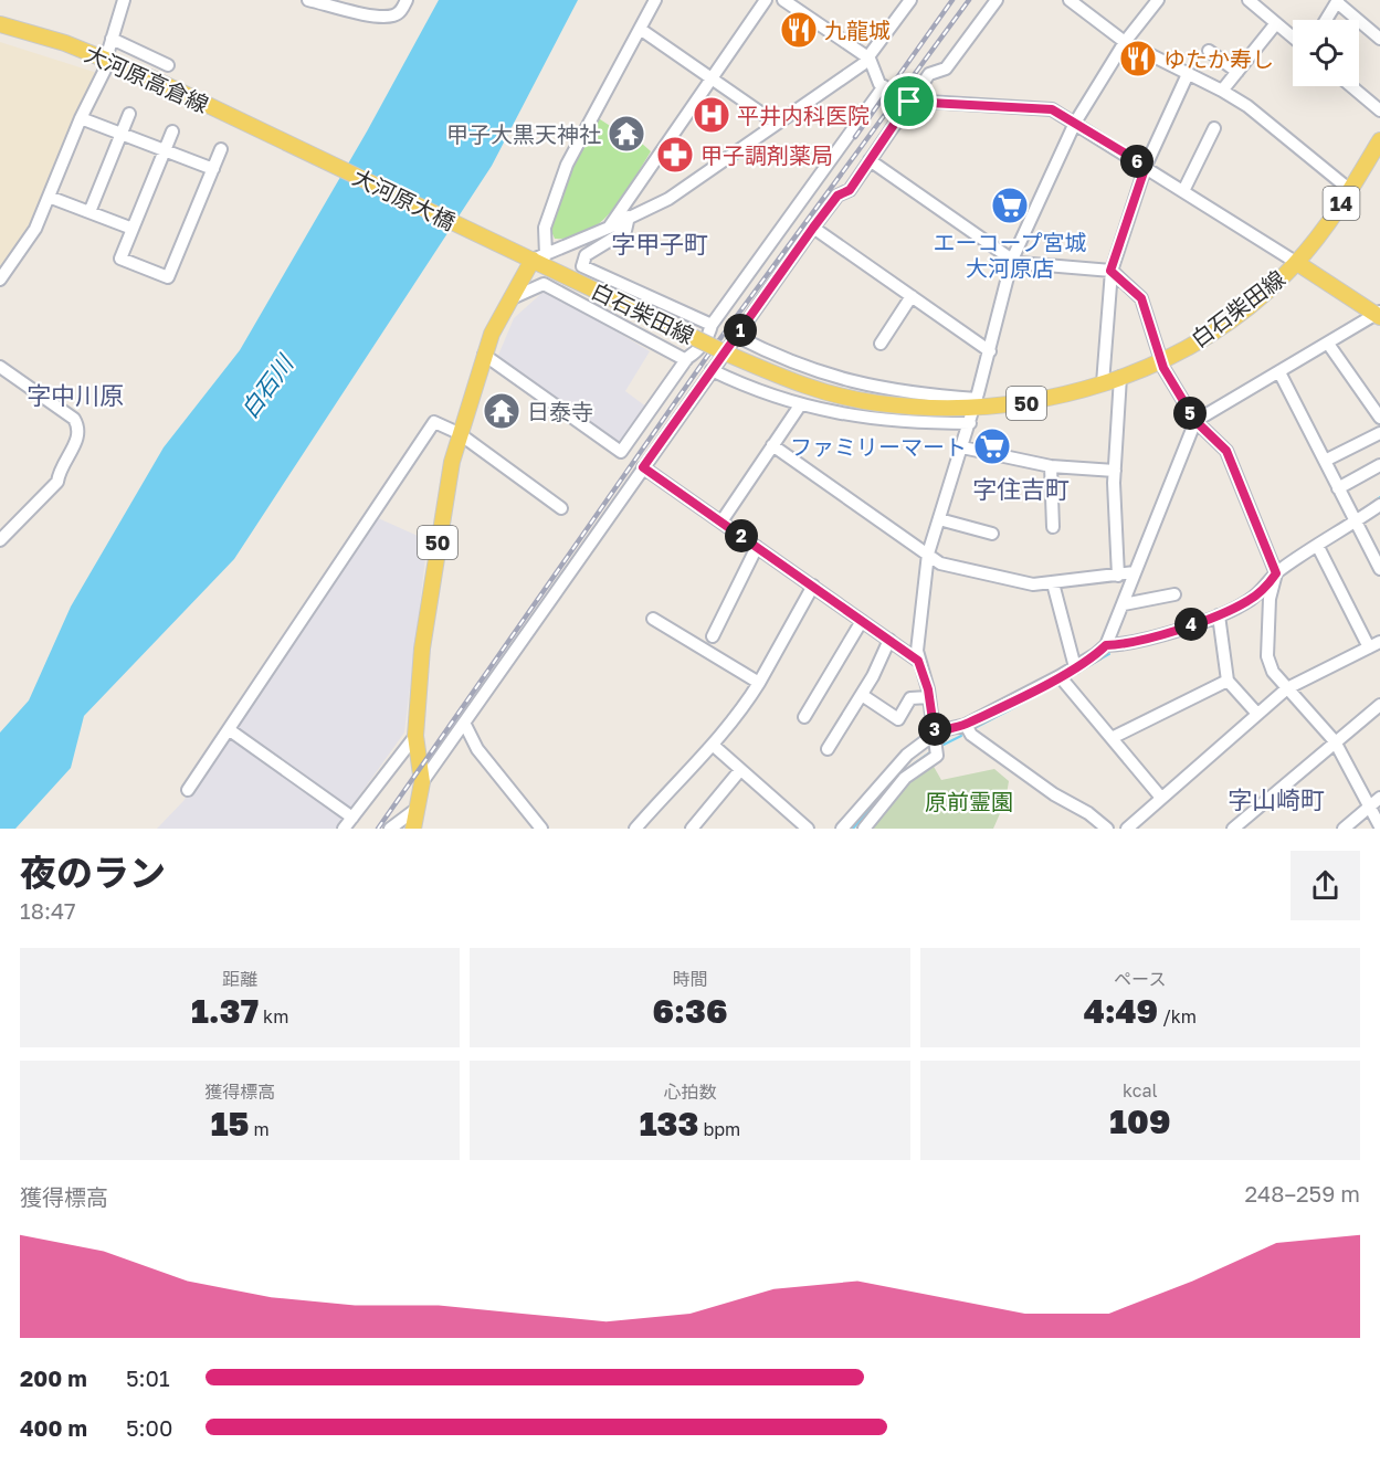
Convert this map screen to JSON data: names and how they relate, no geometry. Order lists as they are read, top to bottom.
{
  "streets": {
    "main road": [
      "大河原高倉線",
      "大河原大橋",
      "14",
      "白石柴田線",
      "50"
    ]
  },
  "crossings": [
    ["大河原高倉線", "大河原大橋"],
    ["大河原大橋", "白石柴田線"],
    ["大河原大橋", "50"],
    ["14", "白石柴田線"],
    ["白石柴田線", "50"]
  ],
  "districts": [
    "字甲子町",
    "字中川原",
    "字住吉町",
    "字山崎町"
  ],
  "water": ["白石川"],
  "parks": ["原前霊園"],
  "places": {
    "restaurant": ["九龍城", "ゆたか寿し"],
    "hospital": ["平井内科医院"],
    "temple": ["甲子大黒天神社", "日泰寺"],
    "pharmacy": ["甲子調剤薬局"],
    "supermarket": ["エーコープ宮城 大河原店", "ファミリーマート"]
  },
  "page": {
    "pins": [
      "6",
      "1",
      "5",
      "2",
      "4",
      "3"
    ],
    "heading": ["夜のラン", "18:47"],
    "stats": [
      ["距離", "1.37 km"],
      ["時間", "6:36"],
      ["ペース", "4:49 /km"],
      ["獲得標高", "15 m"],
      ["心拍数", "133 bpm"],
      ["kcal", "109"]
    ],
    "chart": ["獲得標高", "248–259 m"],
    "list": [
      {
        "name": "200 m",
        "note": "5:01"
      },
      {
        "name": "400 m",
        "note": "5:00"
      }
    ]
  }
}
